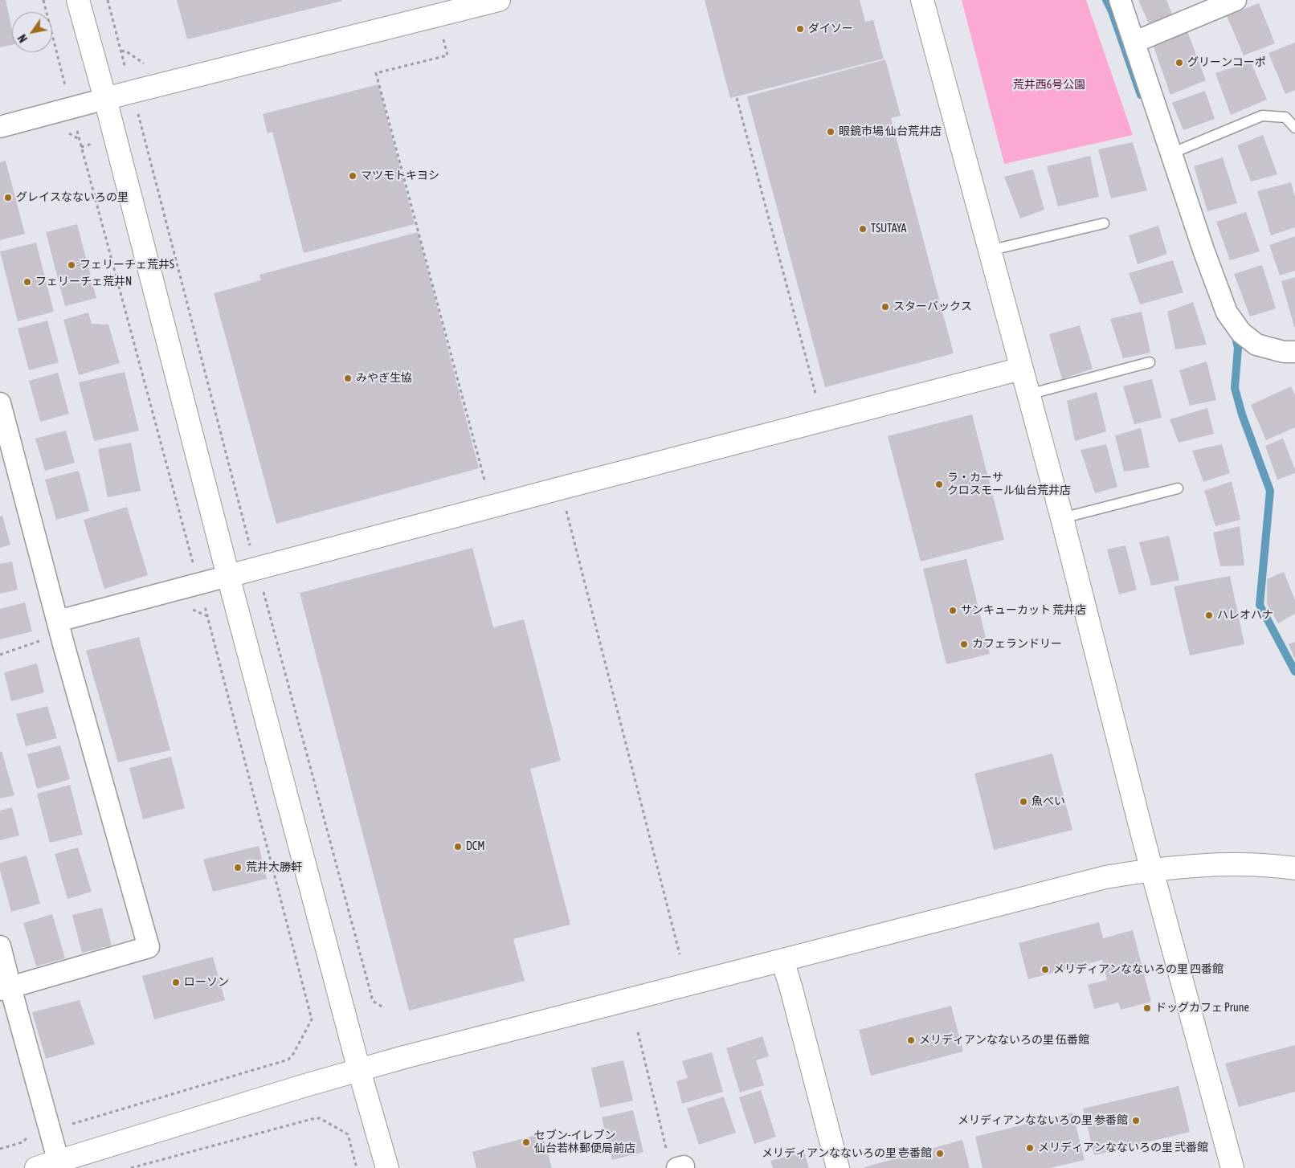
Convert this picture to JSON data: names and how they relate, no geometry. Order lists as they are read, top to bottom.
{
  "parks": ["荒井西6号公園"],
  "places": [
    "ダイソー",
    "グリーンコーポ",
    "眼鏡市場 仙台荒井店",
    "マツモトキヨシ",
    "グレイスなないろの里",
    "TSUTAYA",
    "フェリーチェ荒井S",
    "フェリーチェ荒井N",
    "スターバックス",
    "みやぎ生協",
    "ラ・カーサ クロスモール仙台荒井店",
    "サンキューカット 荒井店",
    "ハレオハナ",
    "カフェランドリー",
    "魚べい",
    "DCM",
    "荒井大勝軒",
    "メリディアンなないろの里 四番館",
    "ローソン",
    "ドッグカフェ Prune",
    "メリディアンなないろの里 伍番館",
    "メリディアンなないろの里 参番館",
    "セブン-イレブン 仙台若林郵便局前店",
    "メリディアンなないろの里 弐番館",
    "メリディアンなないろの里 壱番館"
  ],
  "north": "bottom left"
}
